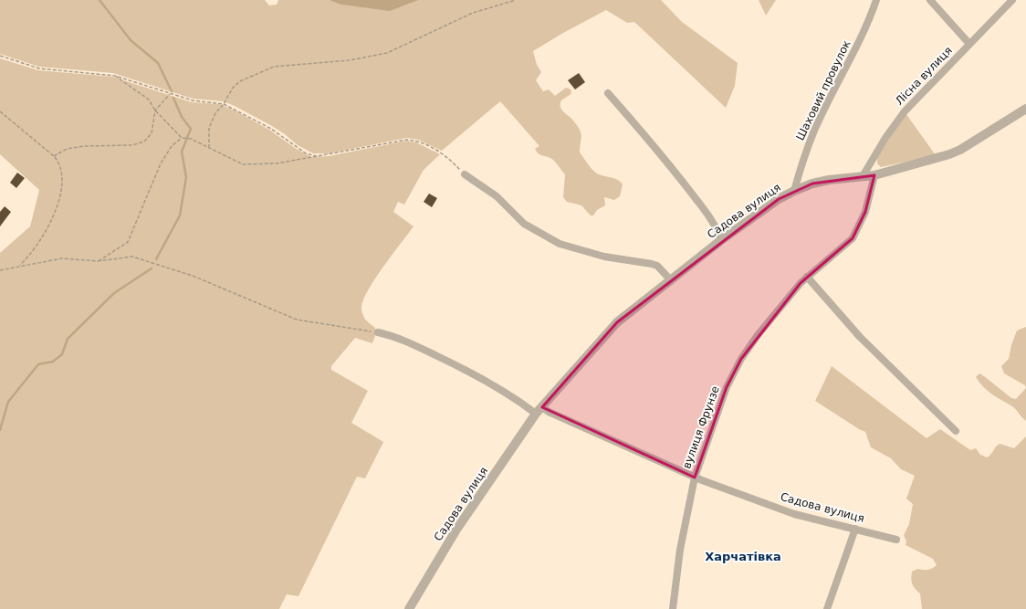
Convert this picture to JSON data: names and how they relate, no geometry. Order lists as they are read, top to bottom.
{
  "streets": {
    "street": [
      "Лісна вулиця",
      "Шаховий провулок",
      "Садова вулиця",
      "вулиця Фрунзе"
    ]
  },
  "crossings": [
    ["Лісна вулиця", "Садова вулиця"],
    ["Шаховий провулок", "Садова вулиця"],
    ["Садова вулиця", "вулиця Фрунзе"]
  ],
  "districts": ["Харчатівка"]
}
